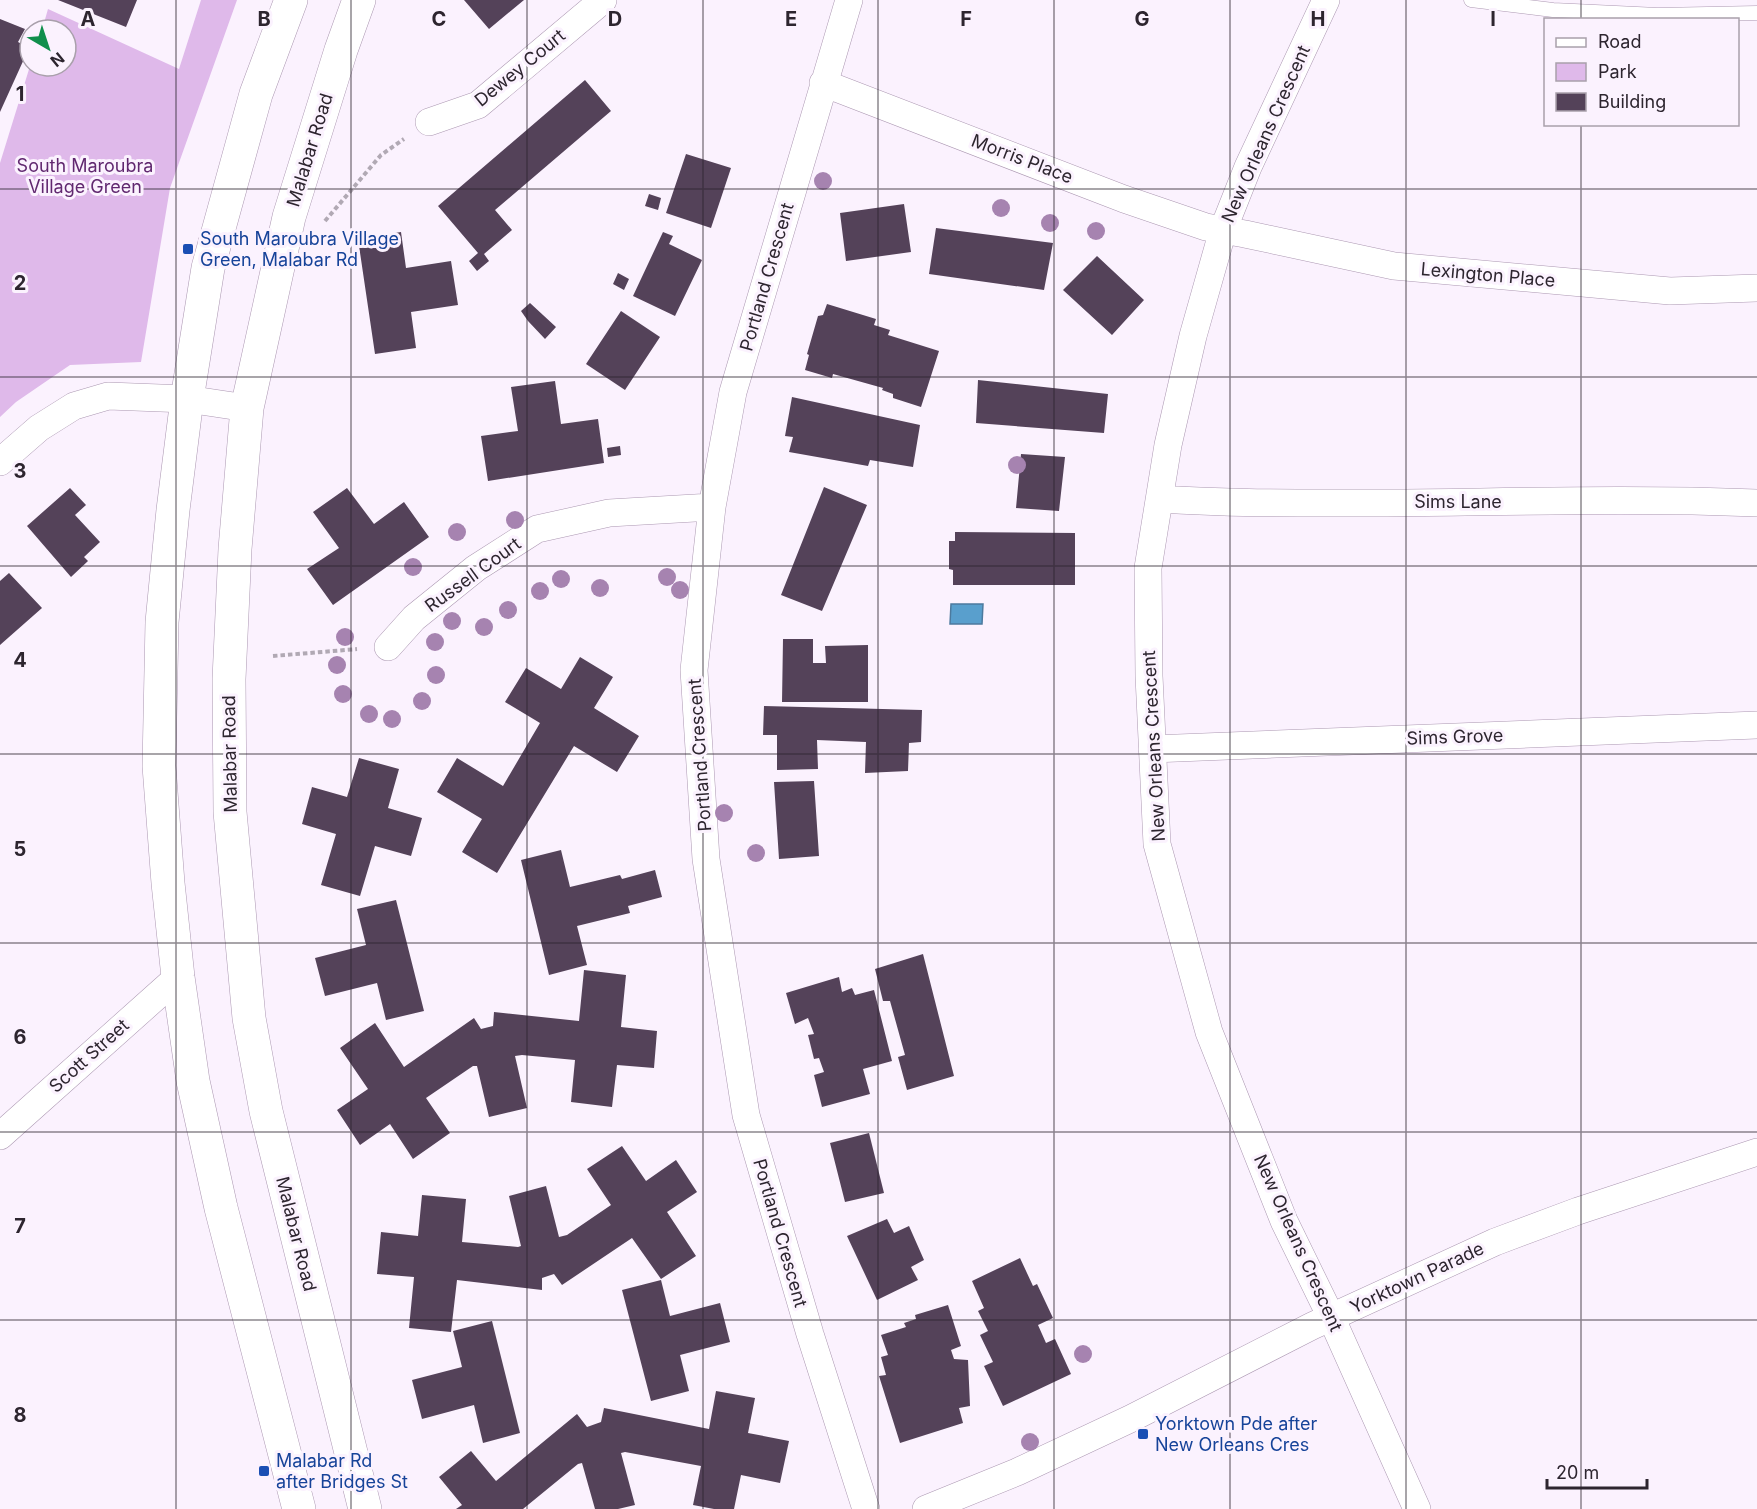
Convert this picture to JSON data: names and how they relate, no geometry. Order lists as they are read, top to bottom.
{
  "streets": {
    "main road": ["Malabar Road"],
    "street": [
      "Dewey Court",
      "New Orleans Crescent",
      "Morris Place",
      "Lexington Place",
      "Portland Crescent",
      "Sims Lane",
      "Russell Court",
      "Sims Grove",
      "Scott Street",
      "Yorktown Parade"
    ]
  },
  "crossings": [
    ["New Orleans Crescent", "Morris Place"],
    ["New Orleans Crescent", "Lexington Place"],
    ["New Orleans Crescent", "Sims Lane"],
    ["New Orleans Crescent", "Sims Grove"],
    ["New Orleans Crescent", "Yorktown Parade"],
    ["Morris Place", "Lexington Place"],
    ["Morris Place", "Portland Crescent"],
    ["Portland Crescent", "Russell Court"]
  ],
  "parks": ["South Maroubra Village Green"],
  "places": {
    "transit": ["South Maroubra Village Green, Malabar Rd", "Yorktown Pde after New Orleans Cres", "Malabar Rd after Bridges St"]
  },
  "legend": ["Road", "Park", "Building"],
  "scale_bar": "20 m",
  "north": "bottom right",
  "grid": {
    "columns": [
      "A",
      "B",
      "C",
      "D",
      "E",
      "F",
      "G",
      "H",
      "I"
    ],
    "rows": [
      "1",
      "2",
      "3",
      "4",
      "5",
      "6",
      "7",
      "8"
    ]
  }
}
